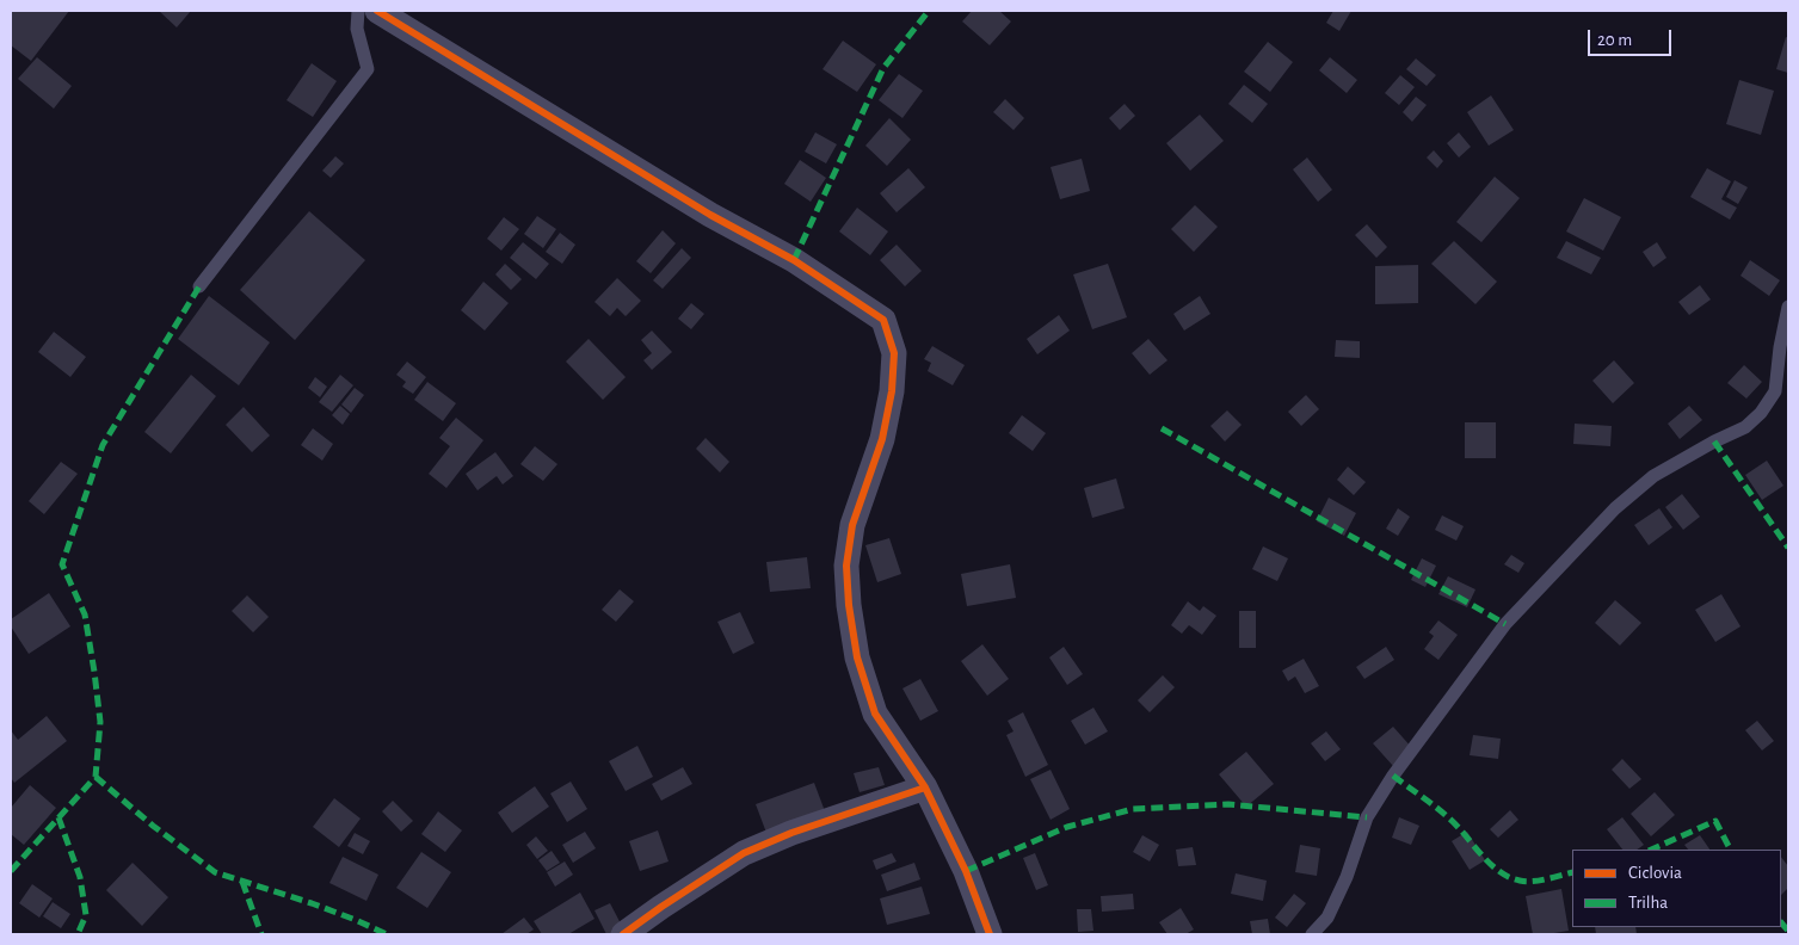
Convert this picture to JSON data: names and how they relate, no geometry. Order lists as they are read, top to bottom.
{
  "legend": ["Ciclovia", "Trilha"],
  "scale_bar": "20 m"
}
